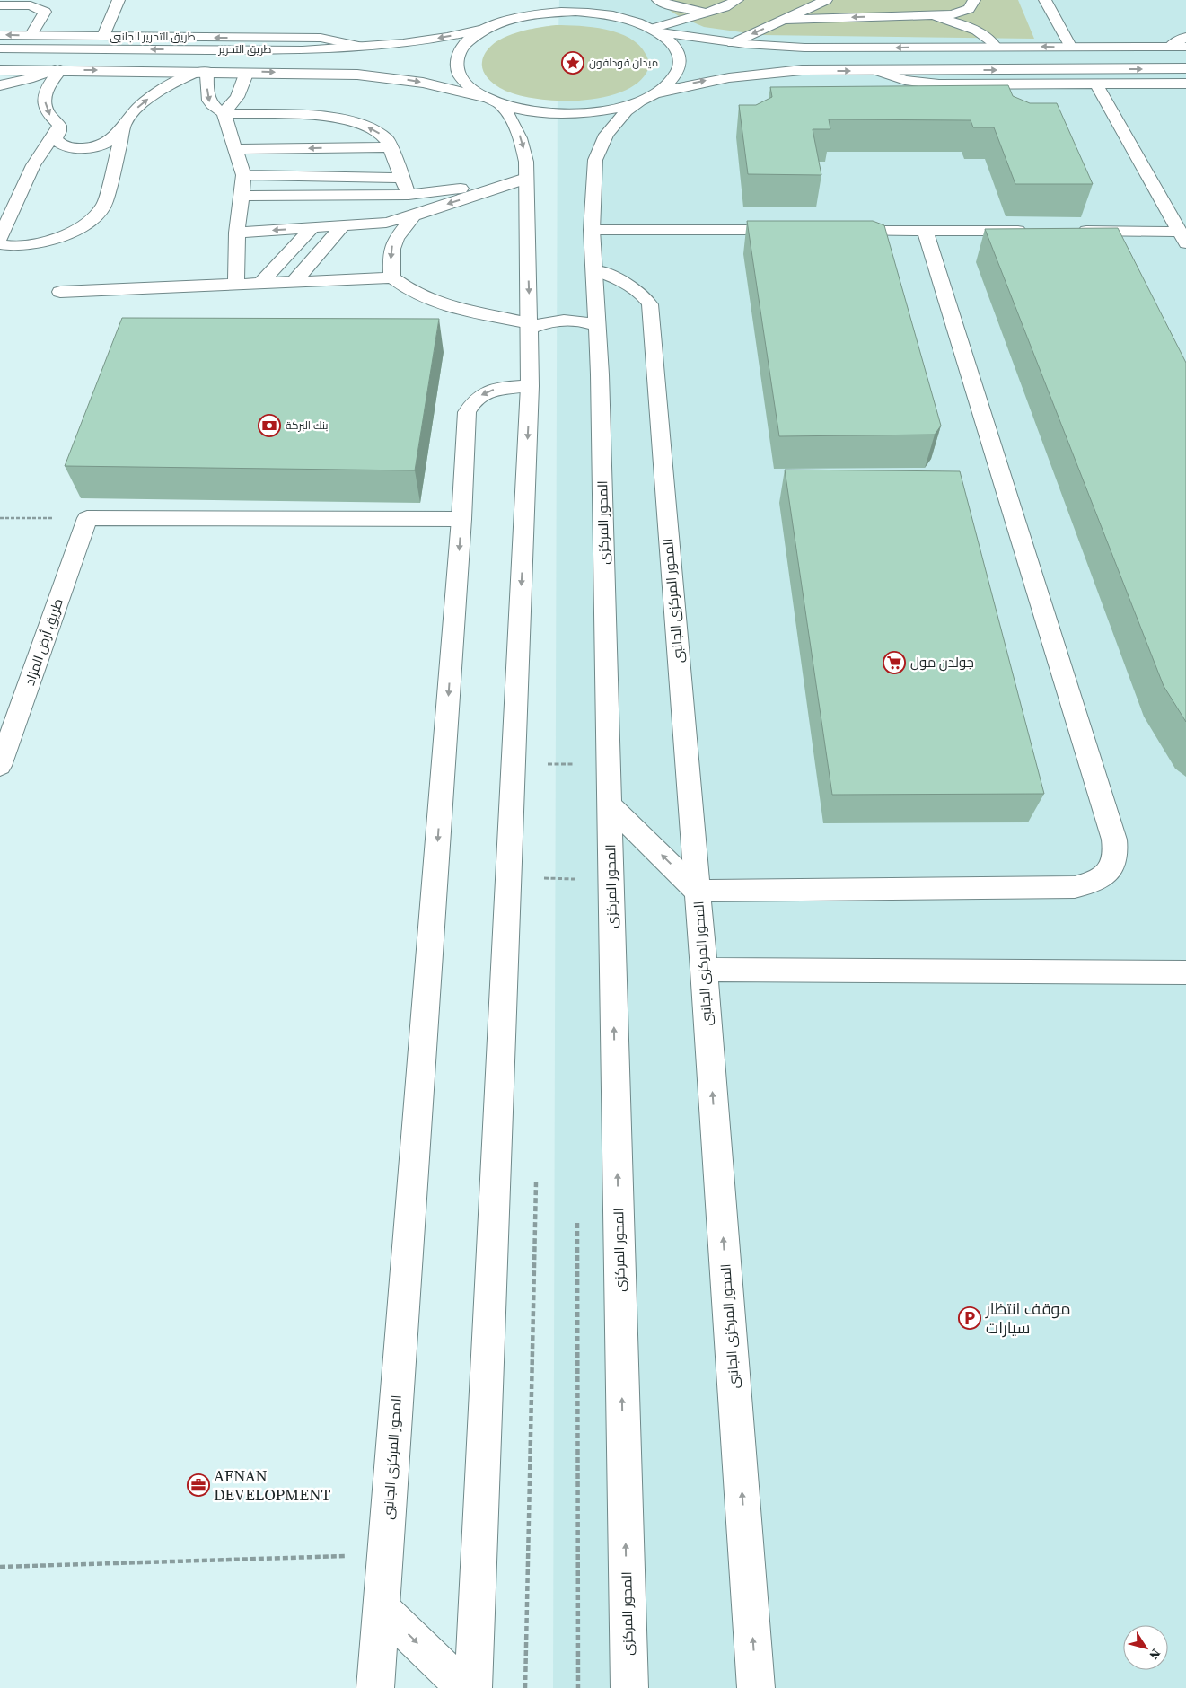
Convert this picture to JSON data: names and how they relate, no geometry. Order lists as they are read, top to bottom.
{
  "streets": {
    "main road": [
      "طريق التحرير الجانبى",
      "طريق التحرير",
      "المحور المركزى",
      "المحور المركزى الجانبى",
      "طريق أرض المزاد"
    ]
  },
  "crossings": [
    ["طريق التحرير الجانبى", "طريق التحرير"],
    ["المحور المركزى", "المحور المركزى الجانبى"]
  ],
  "places": {
    "place": ["ميدان فودافون"],
    "bank": ["بنك البركة"],
    "supermarket": ["جولدن مول"],
    "parking": ["موقف انتظار سيارات"],
    "office": ["AFNAN DEVELOPMENT"]
  },
  "north": "bottom right"
}
